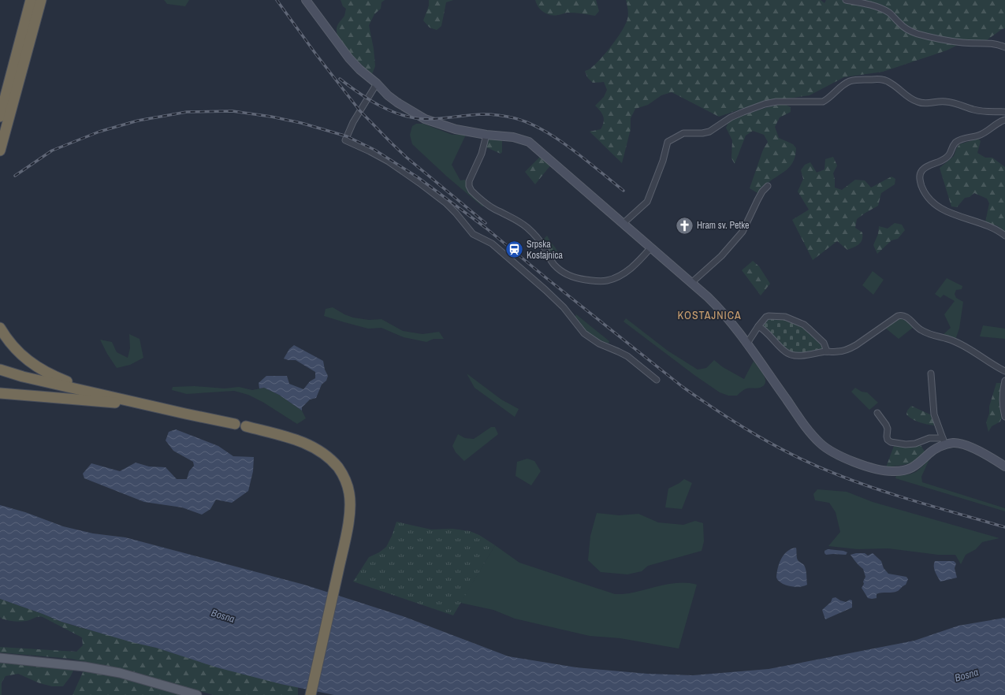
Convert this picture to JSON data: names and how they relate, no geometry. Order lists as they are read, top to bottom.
{
  "districts": ["KOSTAJNICA"],
  "water": ["Bosna"],
  "places": {
    "church": ["Hram sv. Petke"],
    "station": ["Srpska Kostajnica"]
  }
}
